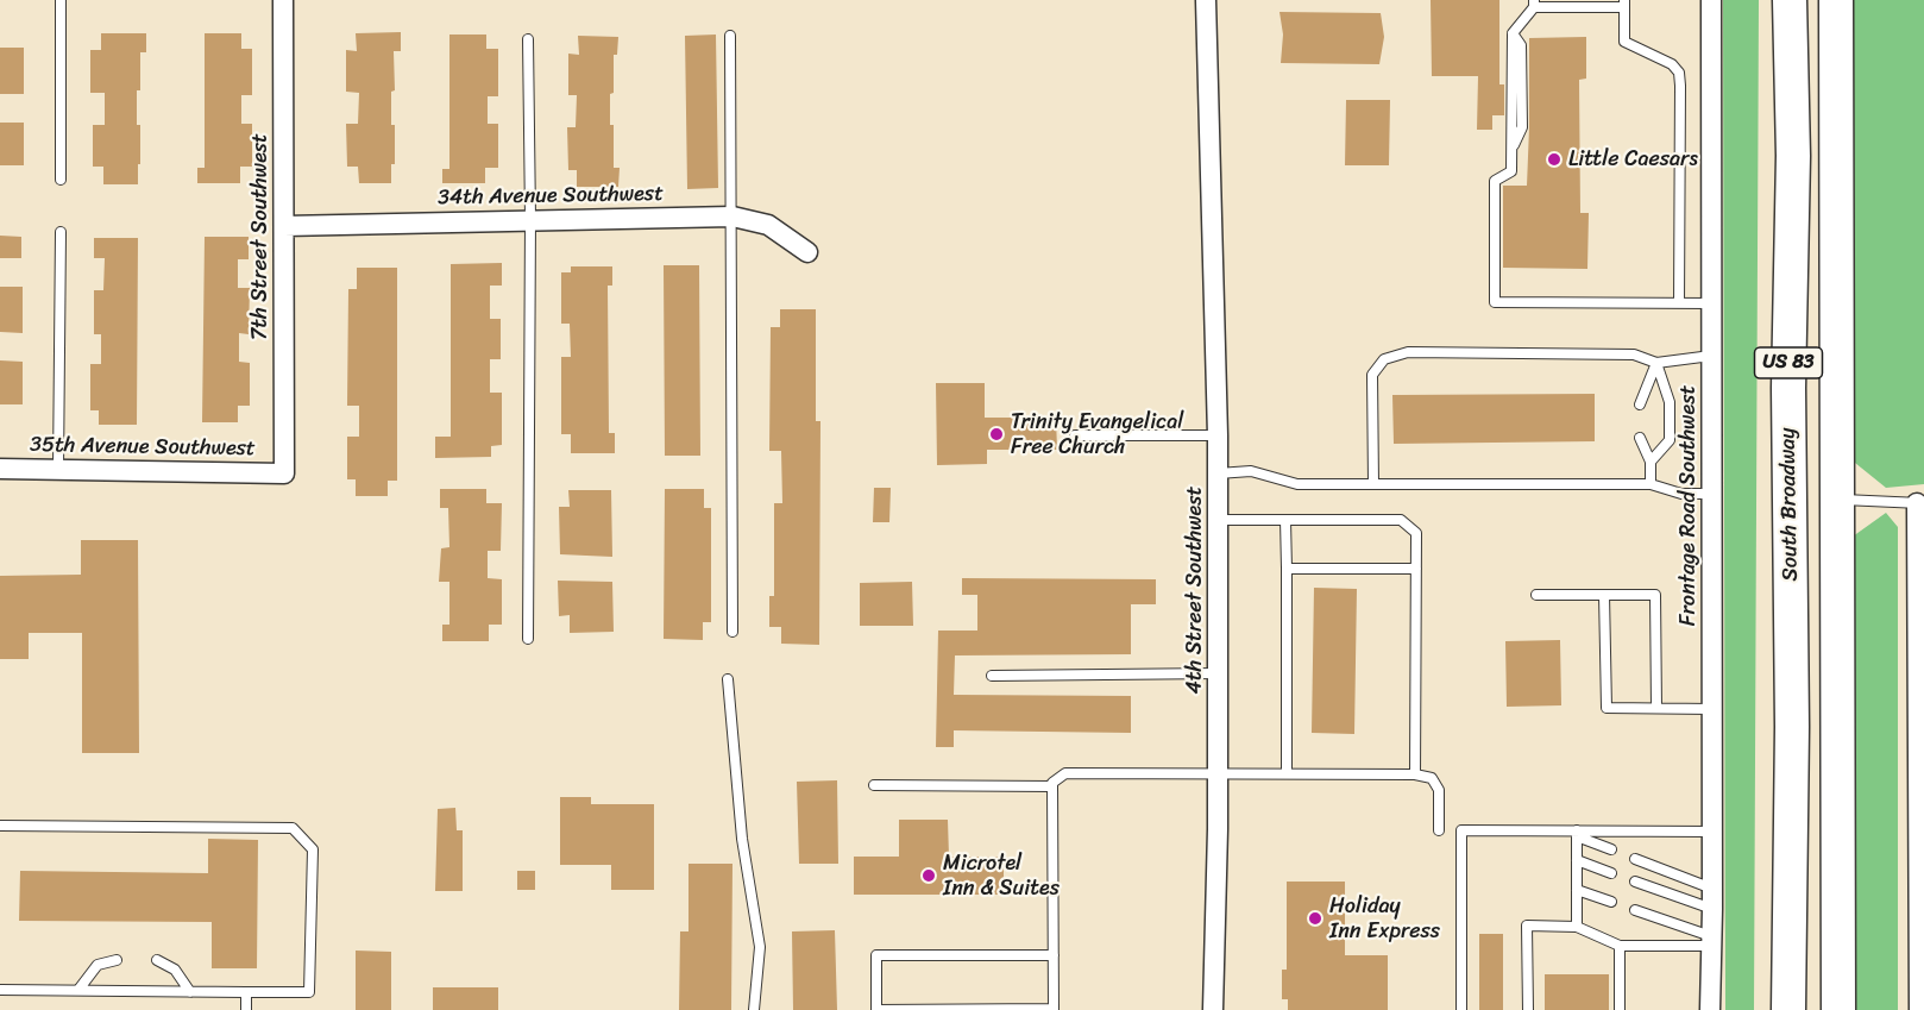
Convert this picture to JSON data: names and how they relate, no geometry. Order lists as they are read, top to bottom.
{
  "streets": {
    "highway": ["US 83", "South Broadway"],
    "street": [
      "34th Avenue Southwest",
      "7th Street Southwest",
      "35th Avenue Southwest",
      "Frontage Road Southwest",
      "4th Street Southwest"
    ]
  },
  "crossings": [
    ["34th Avenue Southwest", "7th Street Southwest"],
    ["7th Street Southwest", "35th Avenue Southwest"]
  ],
  "places": [
    "Little Caesars",
    "Trinity Evangelical Free Church",
    "Microtel Inn & Suites",
    "Holiday Inn Express"
  ]
}
